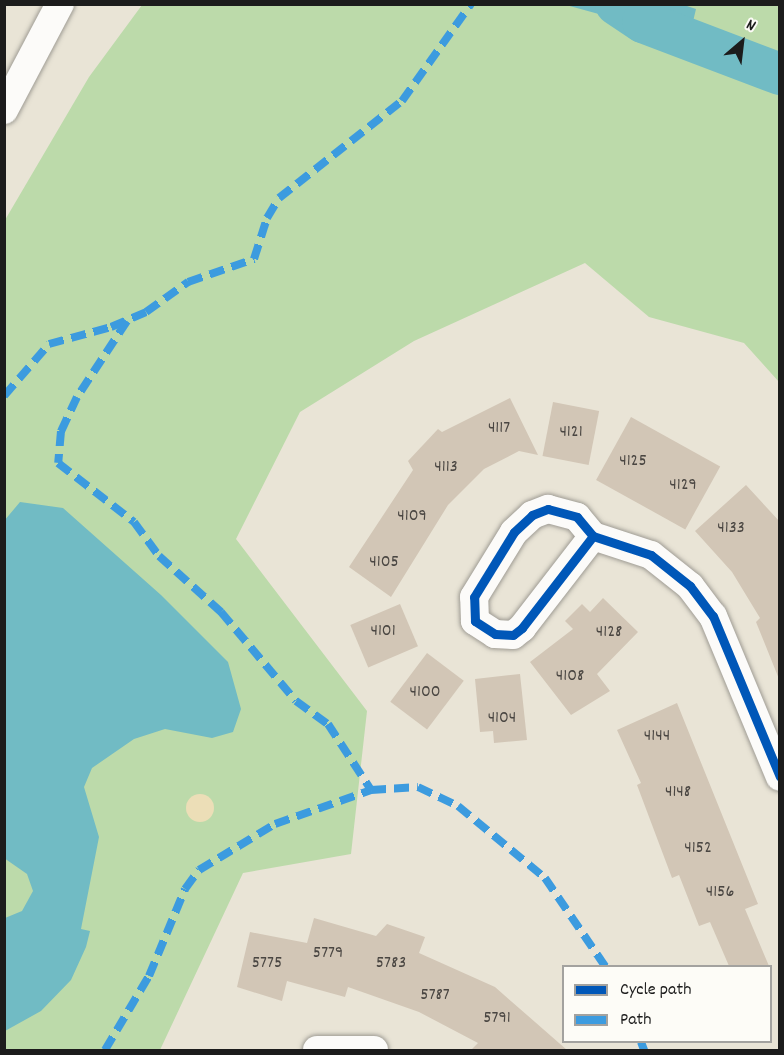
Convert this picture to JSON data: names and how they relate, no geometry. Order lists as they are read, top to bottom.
{
  "house_numbers": [
    "4117",
    "4121",
    "4125",
    "4113",
    "4129",
    "4109",
    "4133",
    "4105",
    "4101",
    "4128",
    "4108",
    "4100",
    "4104",
    "4144",
    "4148",
    "4152",
    "4156",
    "5779",
    "5775",
    "5783",
    "5787",
    "5791"
  ],
  "legend": ["Cycle path", "Path"],
  "north": "top right"
}
